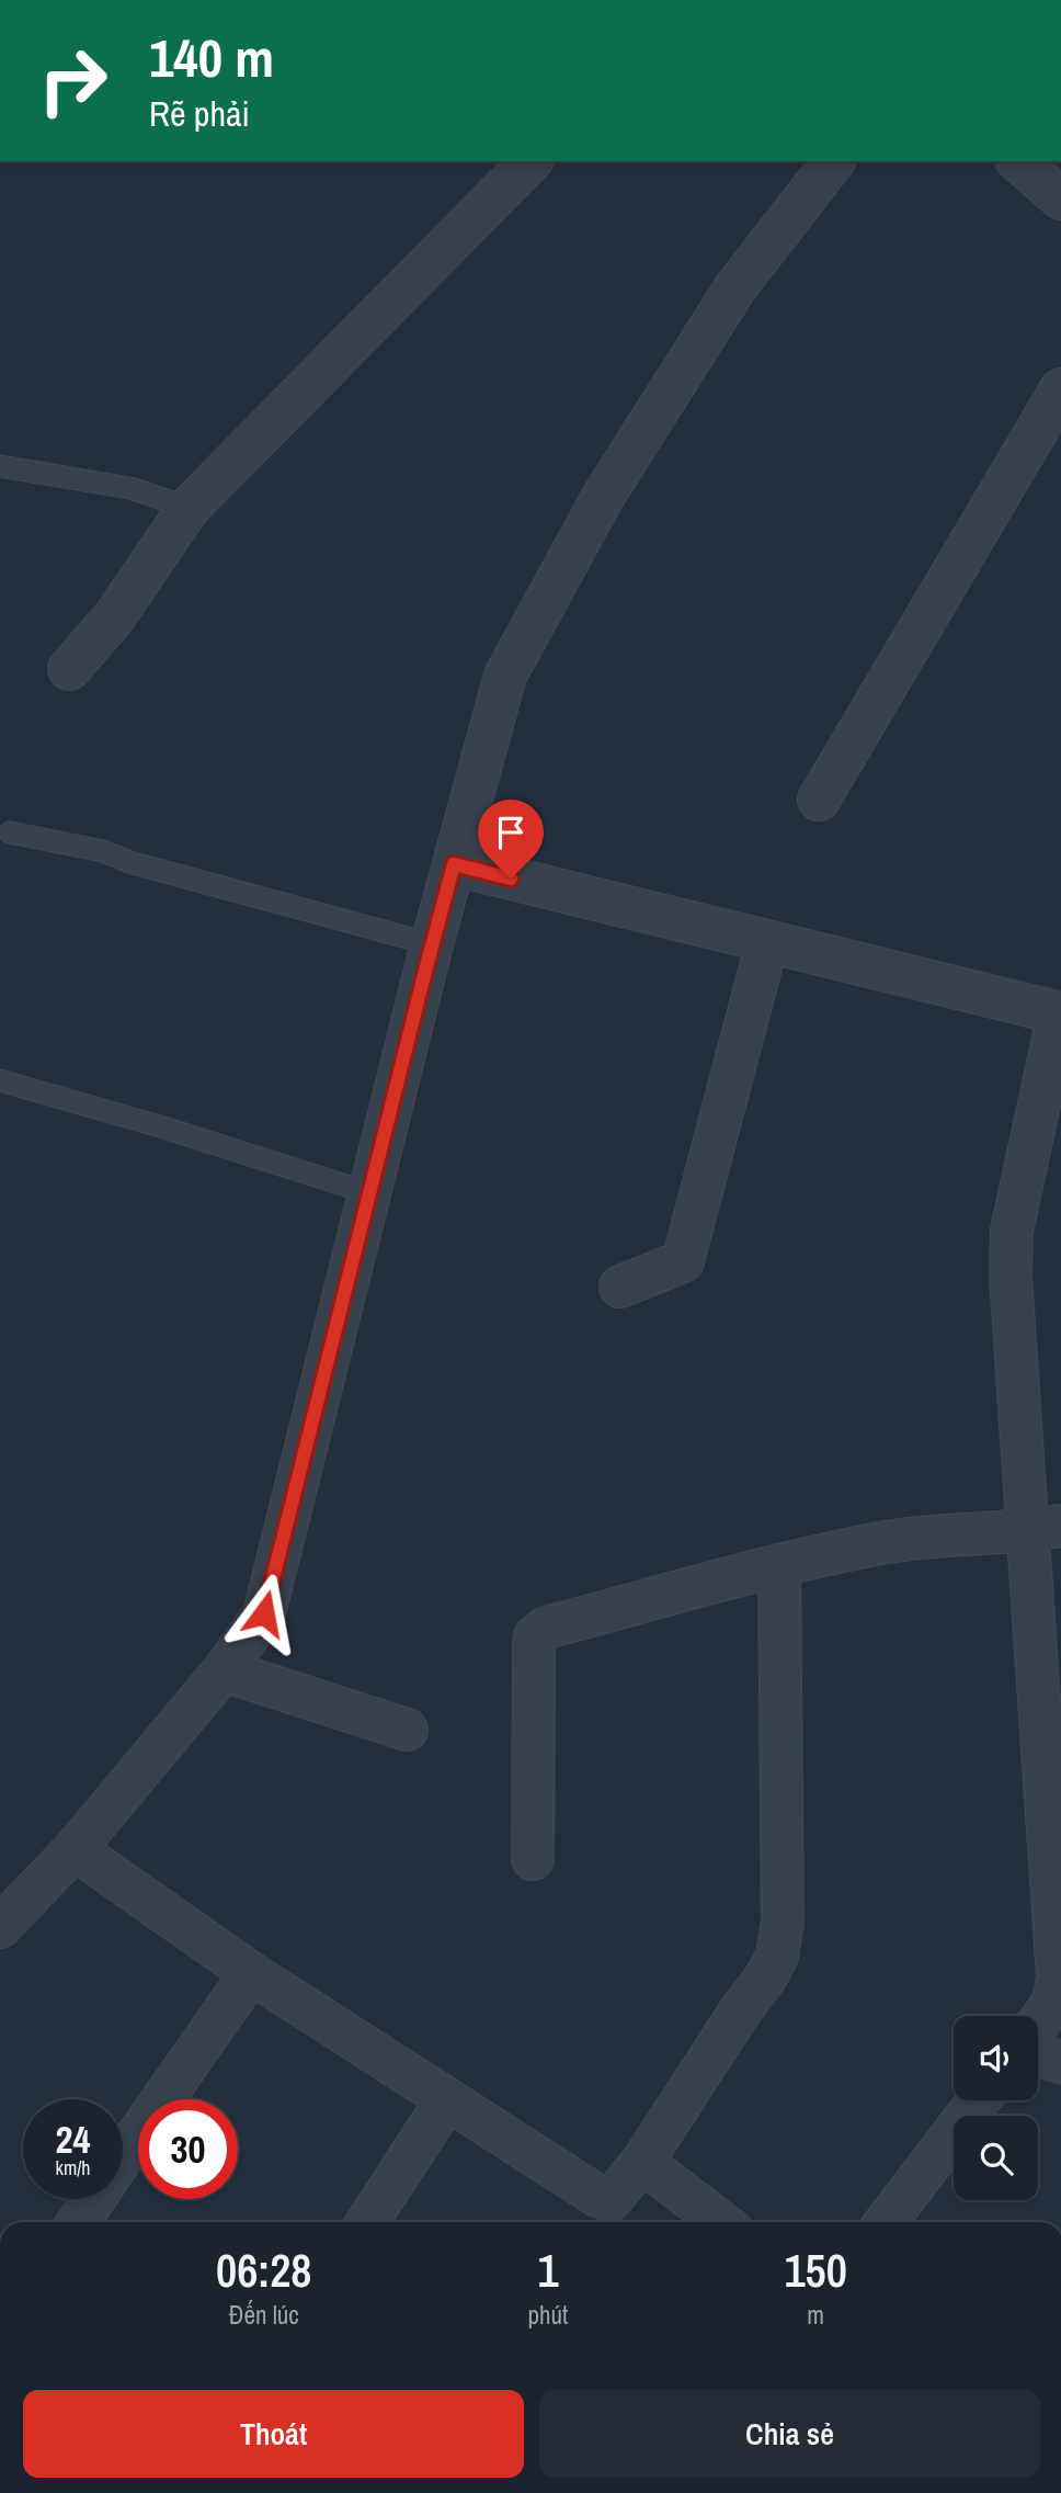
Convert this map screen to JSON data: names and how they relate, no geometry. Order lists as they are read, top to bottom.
{
  "page": {
    "turn": ["140 m", "Rẽ phải"],
    "speed": "24 km/h",
    "limit": "30",
    "eta": [
      "06:28",
      "Đến lúc",
      "1",
      "phút",
      "150",
      "m"
    ],
    "buttons": ["Thoát", "Chia sẻ"]
  }
}
